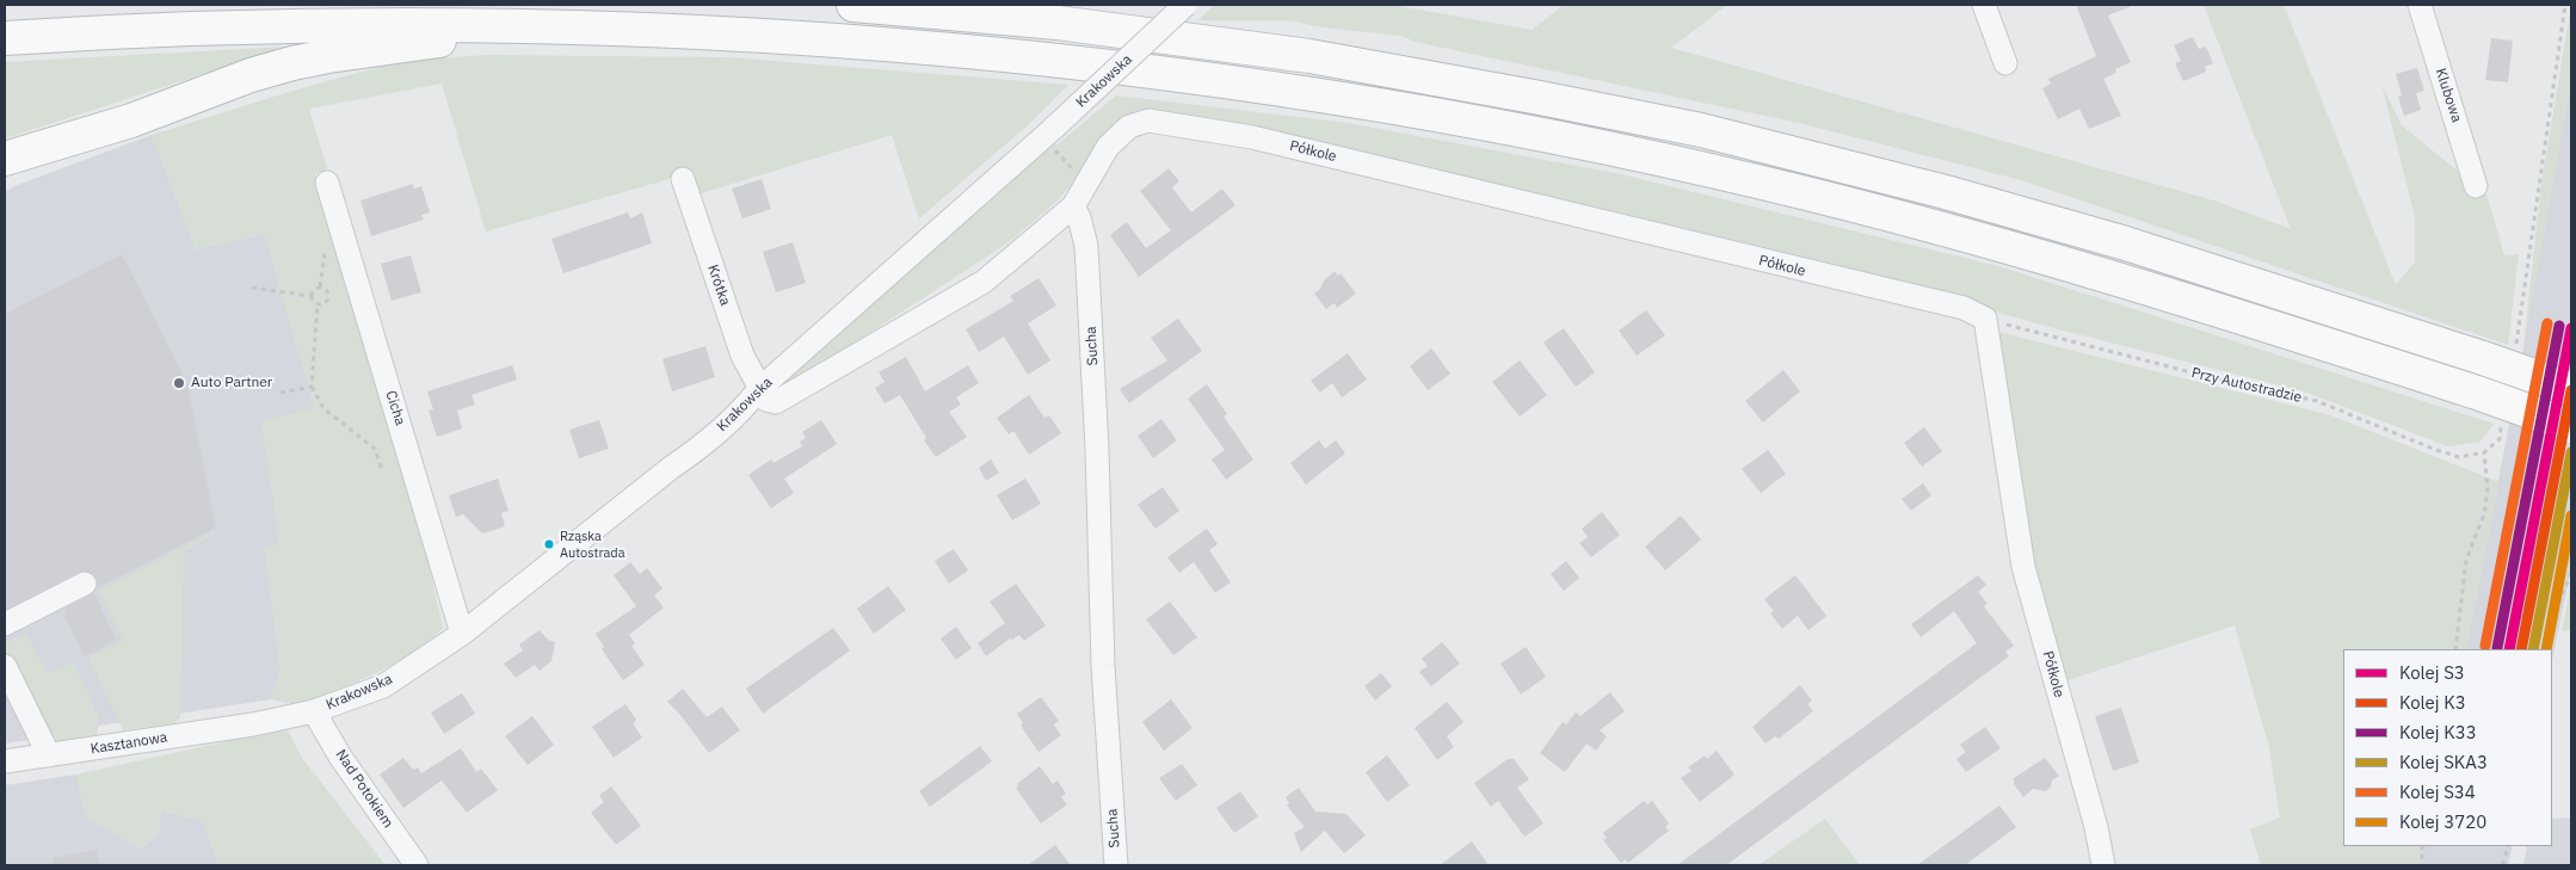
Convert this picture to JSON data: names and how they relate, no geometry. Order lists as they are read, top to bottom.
{
  "streets": {
    "street": [
      "Krakowska",
      "Klubowa",
      "Półkole",
      "Krótka",
      "Sucha",
      "Cicha",
      "Kasztanowa",
      "Nad Potokiem"
    ],
    "path": ["Przy Autostradzie"]
  },
  "crossings": [
    ["Krakowska", "Krótka"],
    ["Krakowska", "Cicha"],
    ["Krakowska", "Kasztanowa"],
    ["Krakowska", "Nad Potokiem"],
    ["Półkole", "Sucha"],
    ["Półkole", "Przy Autostradzie"]
  ],
  "places": ["Auto Partner", "Rząska Autostrada"],
  "lines": [
    "rail line S34",
    "rail line K33",
    "rail line S3",
    "rail line K3",
    "rail line SKA3",
    "rail line 3720"
  ],
  "legend": [
    "Kolej S3",
    "Kolej K3",
    "Kolej K33",
    "Kolej SKA3",
    "Kolej S34",
    "Kolej 3720"
  ]
}
